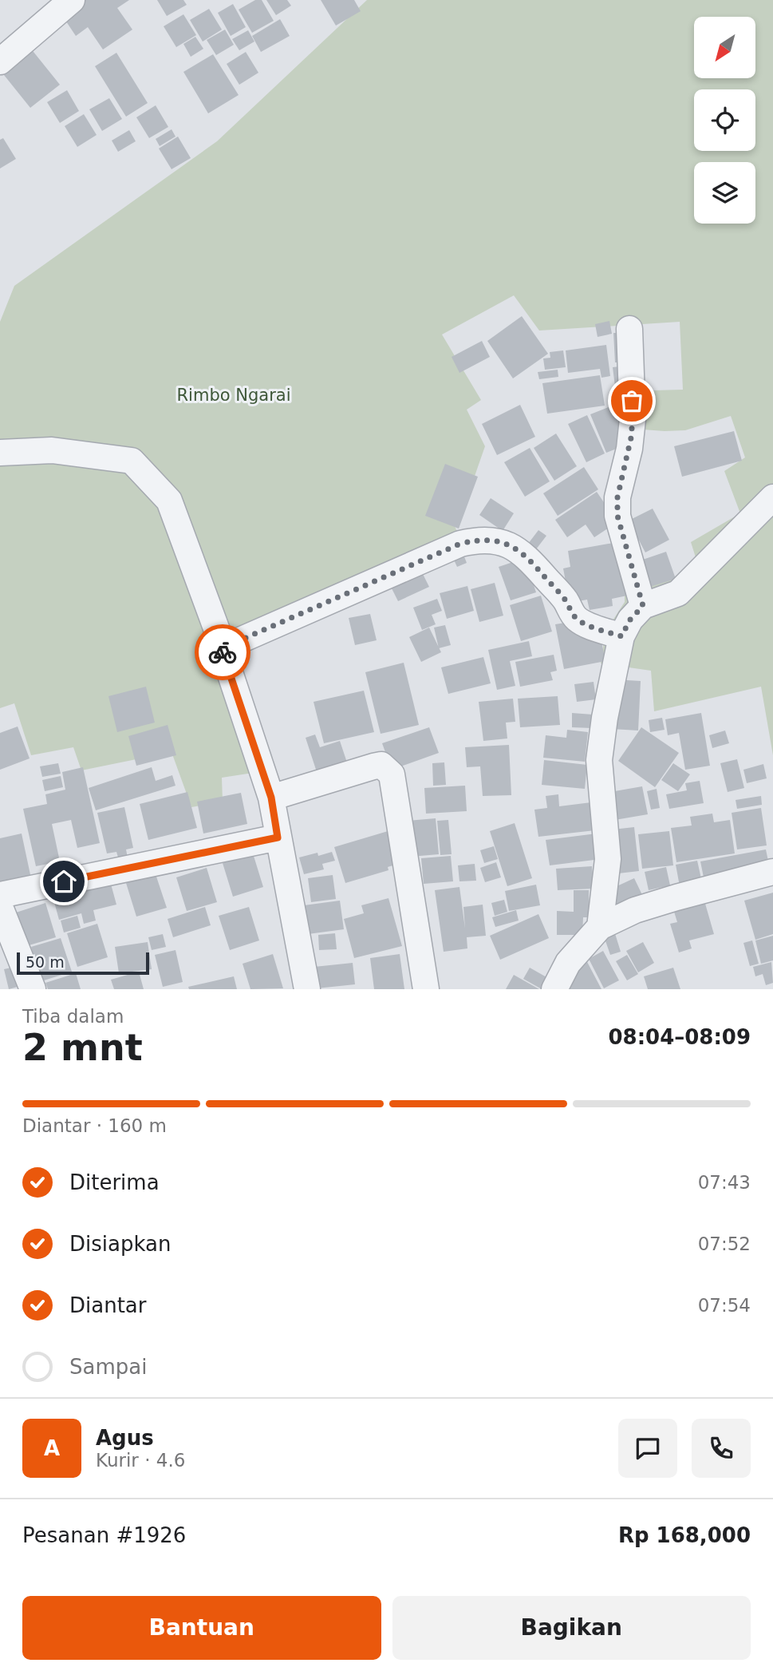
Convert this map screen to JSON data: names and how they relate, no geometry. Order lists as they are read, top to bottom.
{
  "parks": ["Rimbo Ngarai"],
  "scale_bar": "50 m",
  "north": "bottom left",
  "page": {
    "scale": "50 m",
    "heading": ["2 mnt", "Tiba dalam", "08:04–08:09"],
    "panel": [
      "Agus",
      "Kurir · 4.6",
      "Pesanan #1926",
      "Rp 168,000"
    ],
    "bar": "Diantar · 160 m",
    "list": [
      ["Diterima", "07:43"],
      ["Disiapkan", "07:52"],
      ["Diantar", "07:54"],
      "Sampai"
    ],
    "round": "A",
    "buttons": ["Bantuan", "Bagikan"]
  }
}
